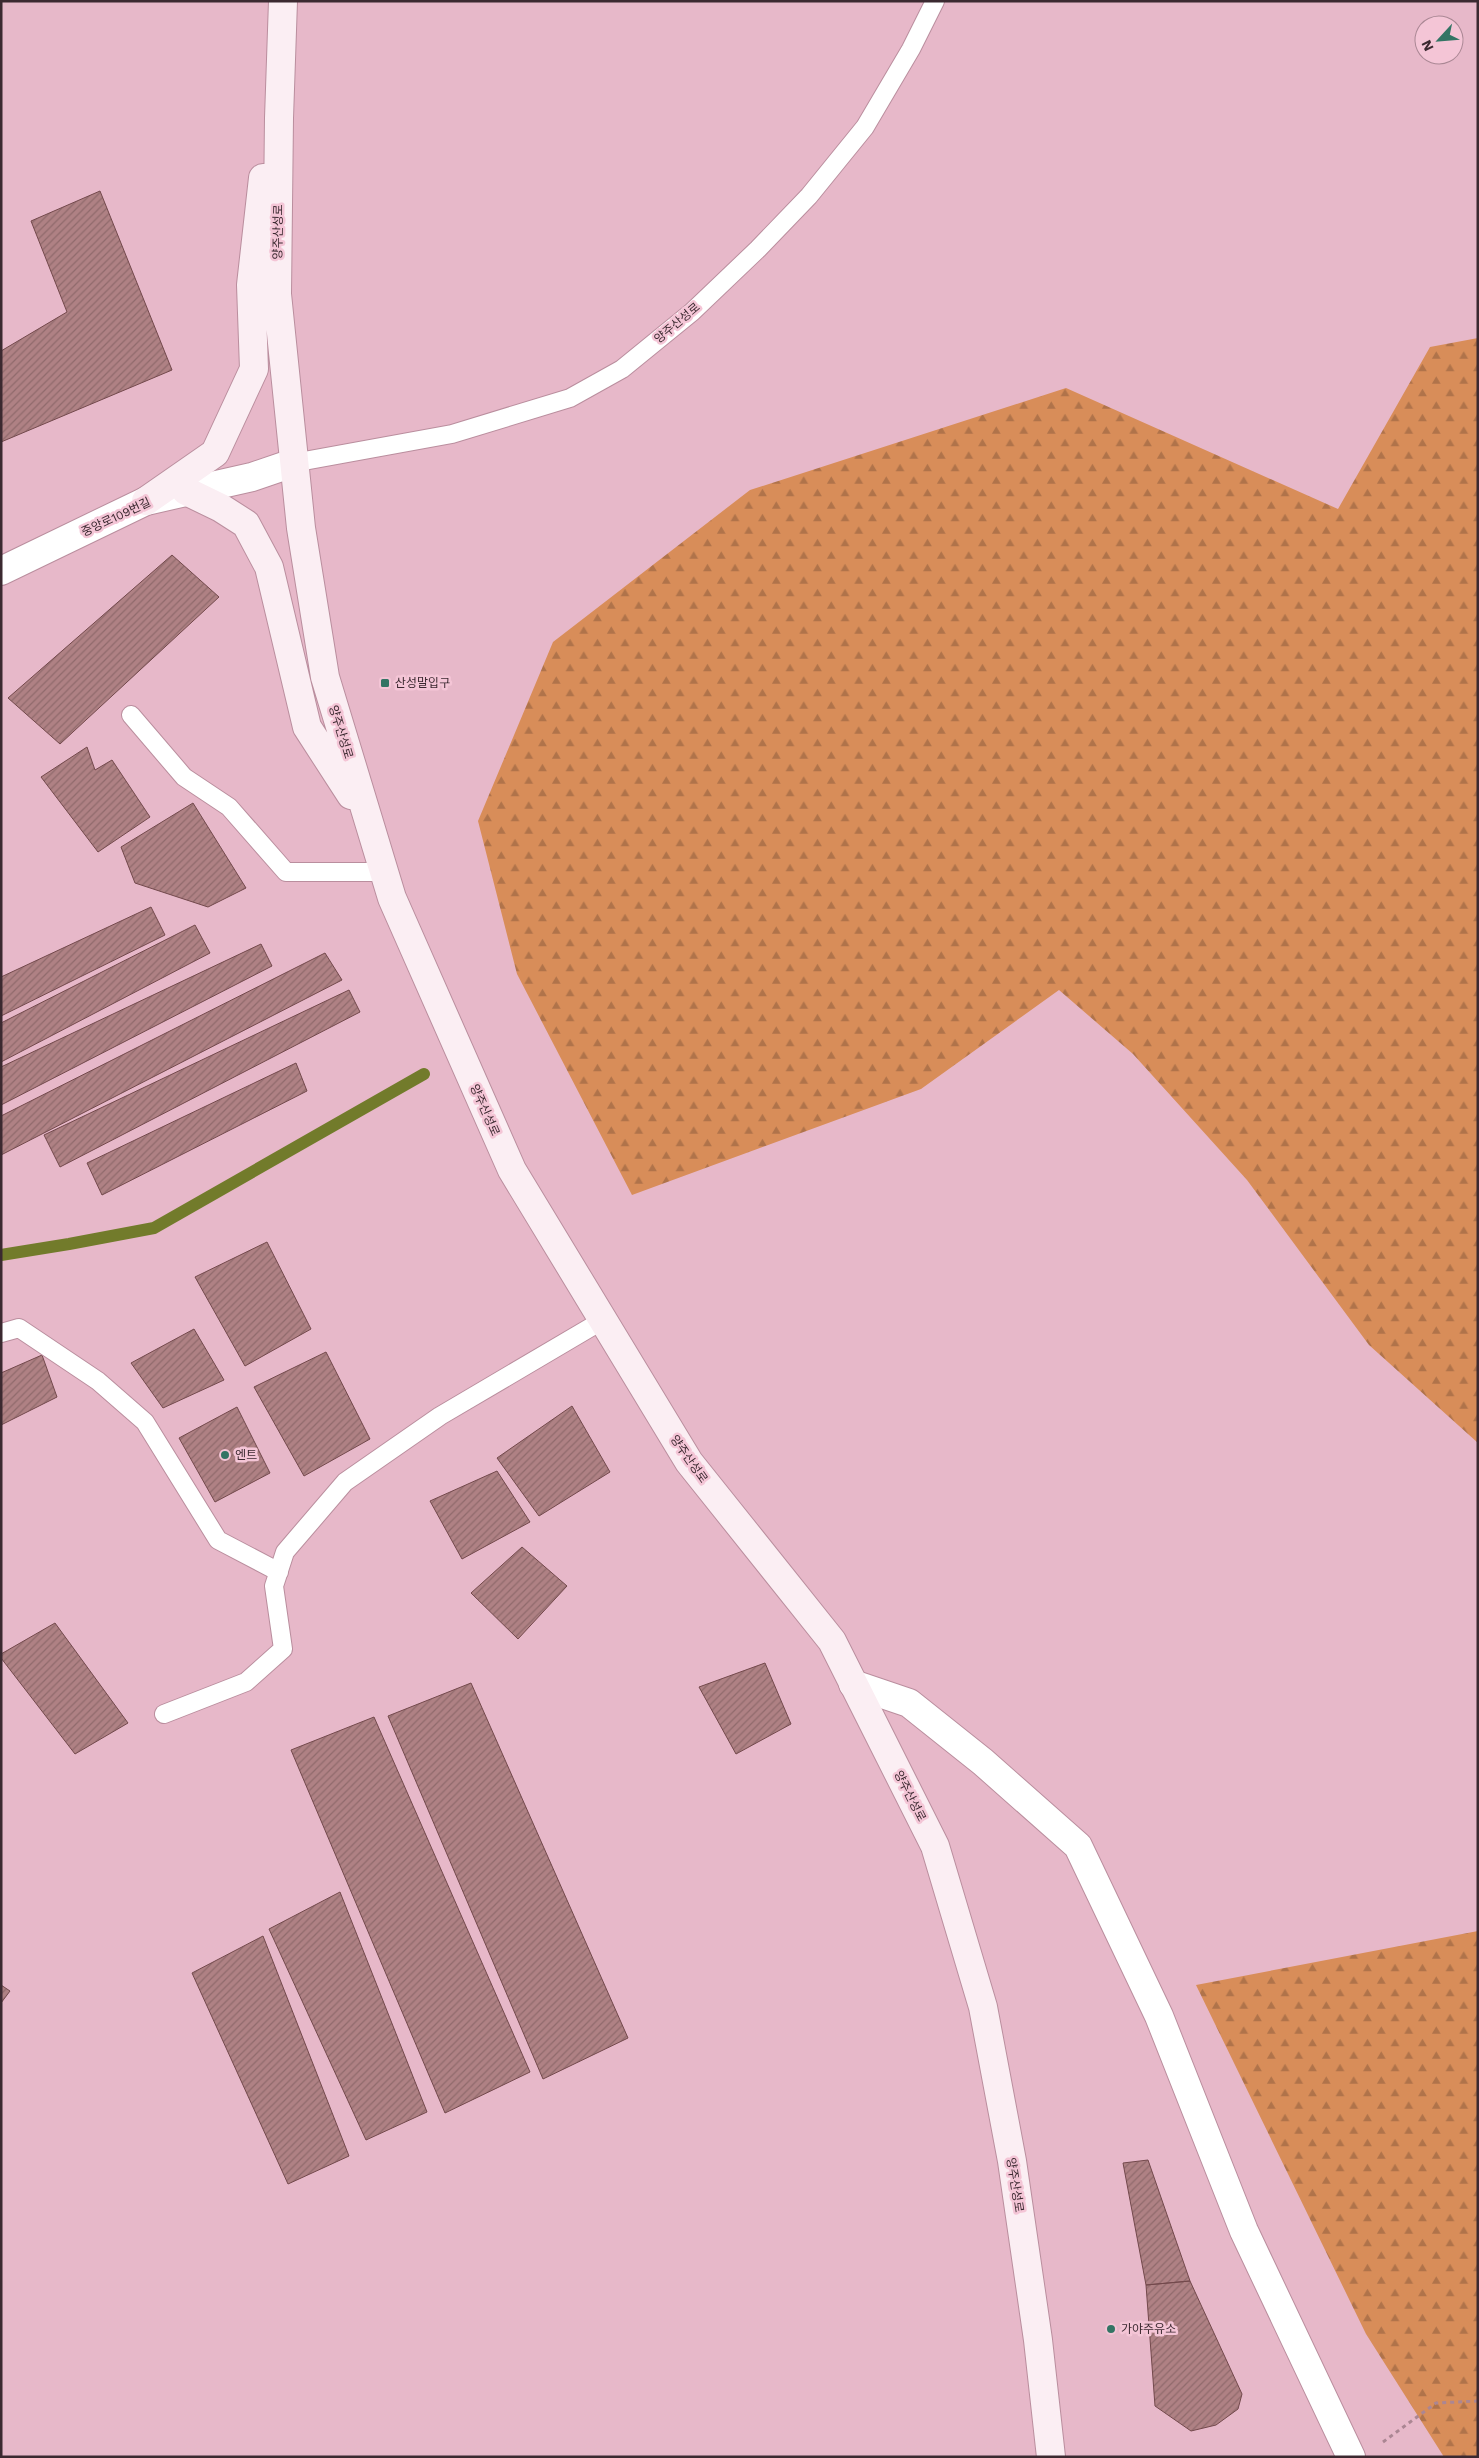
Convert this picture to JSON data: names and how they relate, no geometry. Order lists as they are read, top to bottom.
{
  "streets": {
    "street": ["양주산성로", "중앙로109번길"]
  },
  "crossings": [
    ["양주산성로", "중앙로109번길"]
  ],
  "places": {
    "transit": ["산성말입구"],
    "other": ["엔트", "가야주유소"]
  },
  "north": "bottom left"
}
